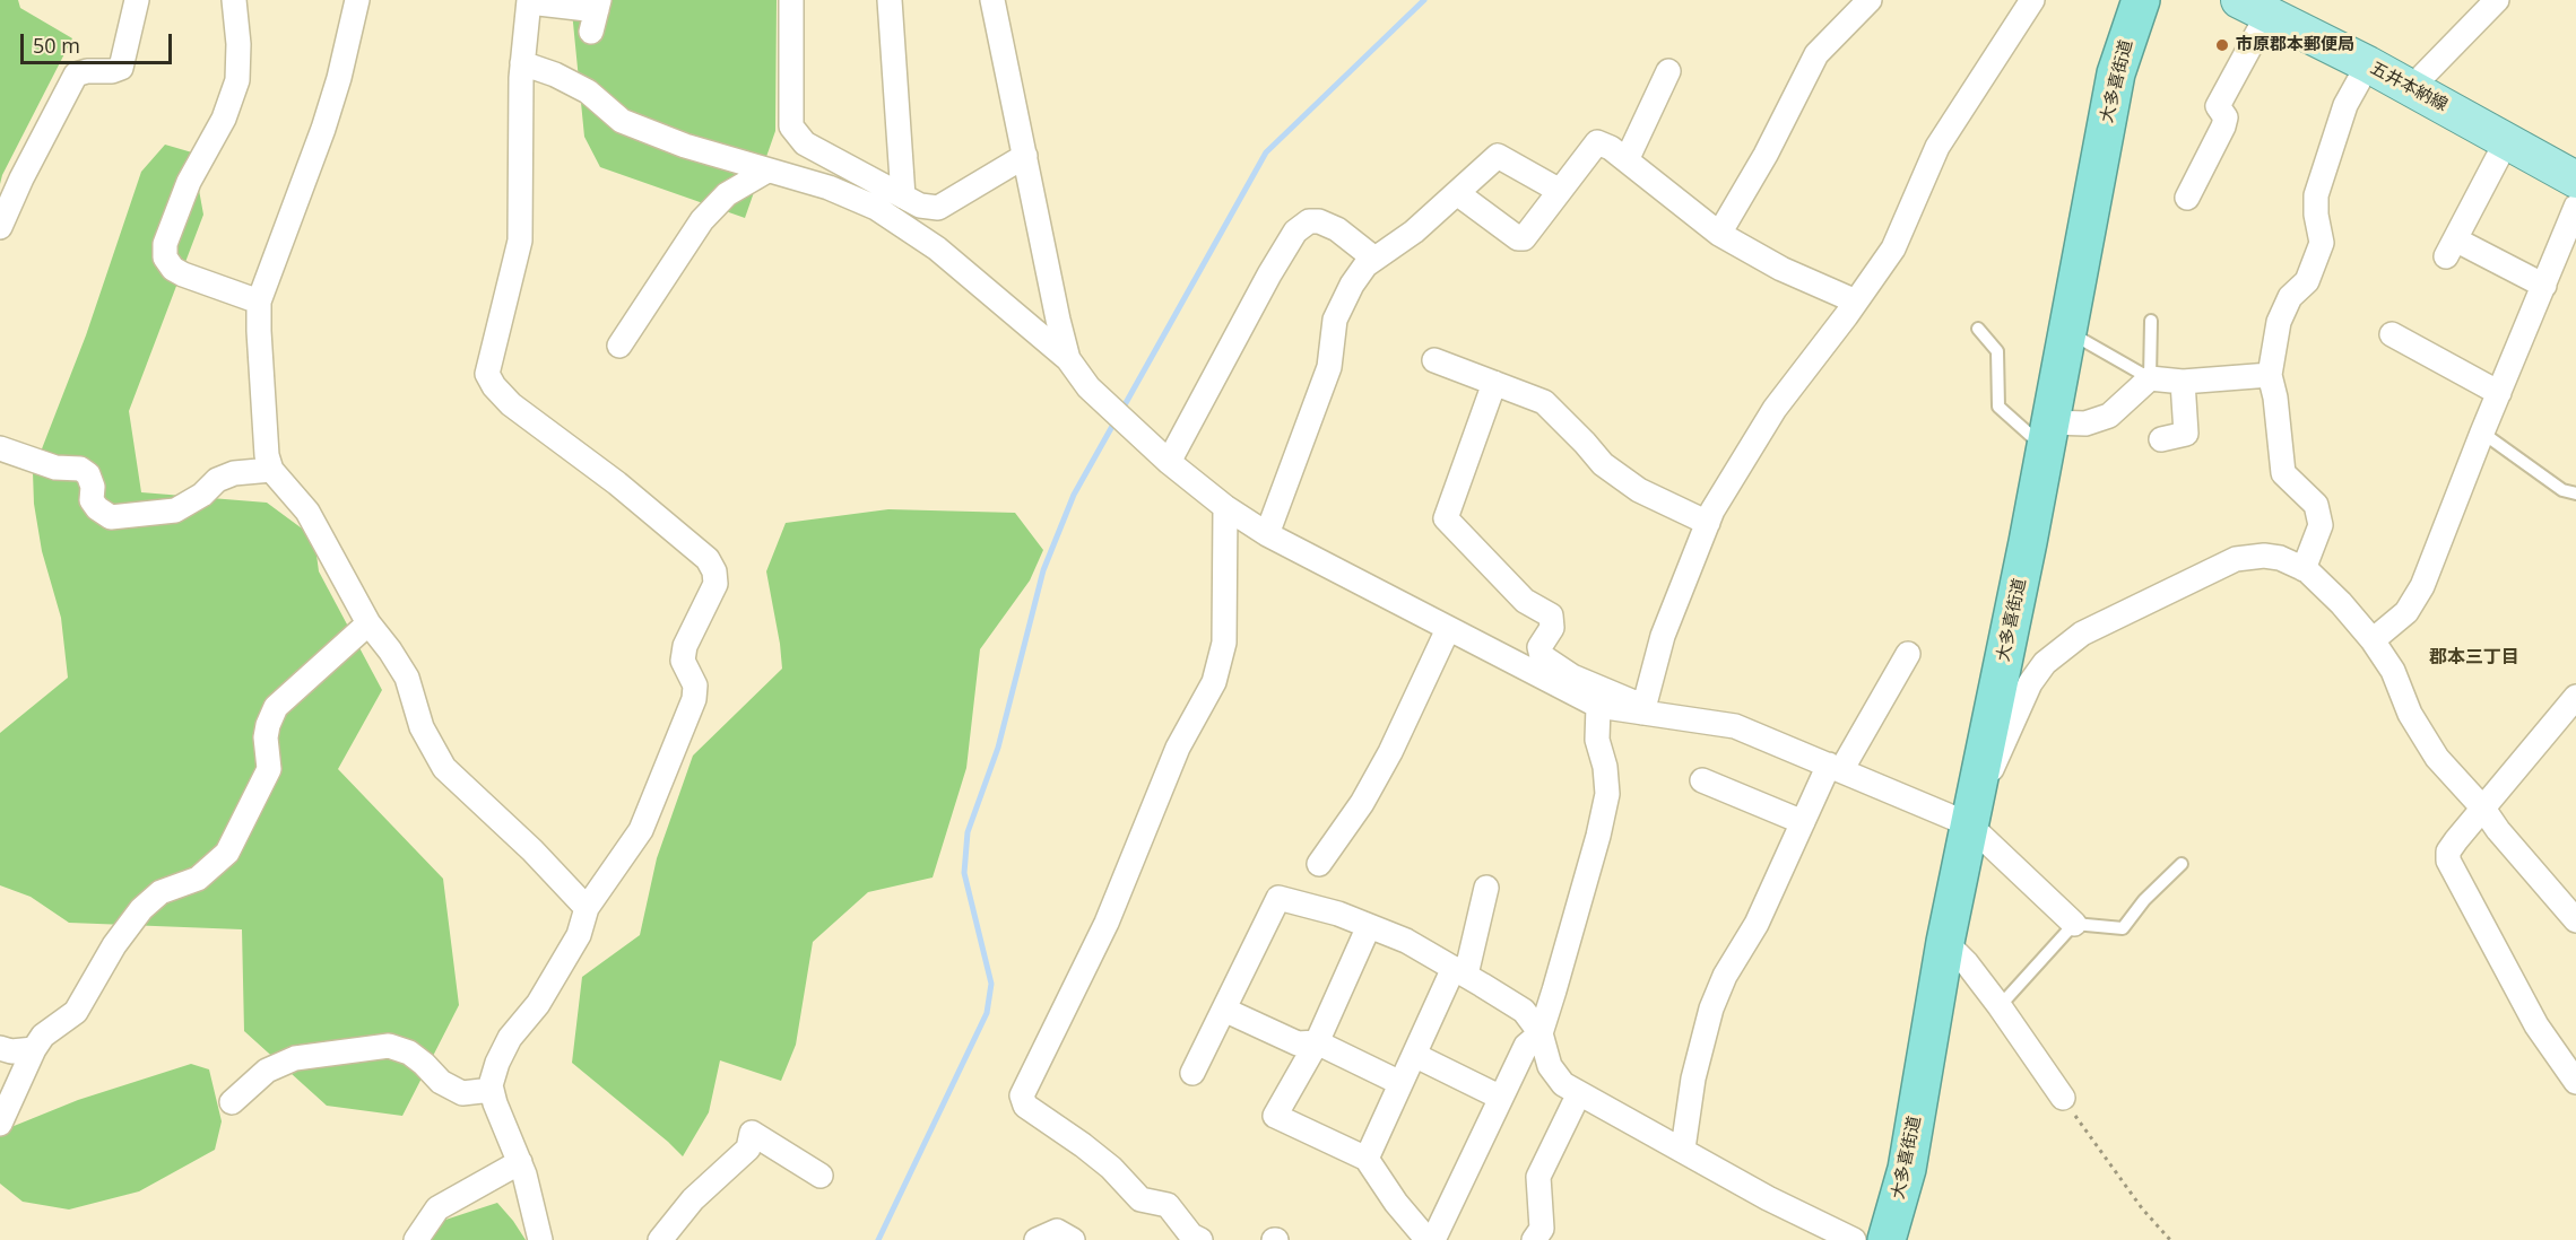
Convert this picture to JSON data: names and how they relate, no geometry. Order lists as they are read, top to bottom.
{
  "streets": {
    "highway": ["大多喜街道"],
    "main road": ["五井本納線"]
  },
  "districts": ["郡本三丁目"],
  "places": ["市原郡本郵便局"],
  "scale_bar": "50 m"
}
